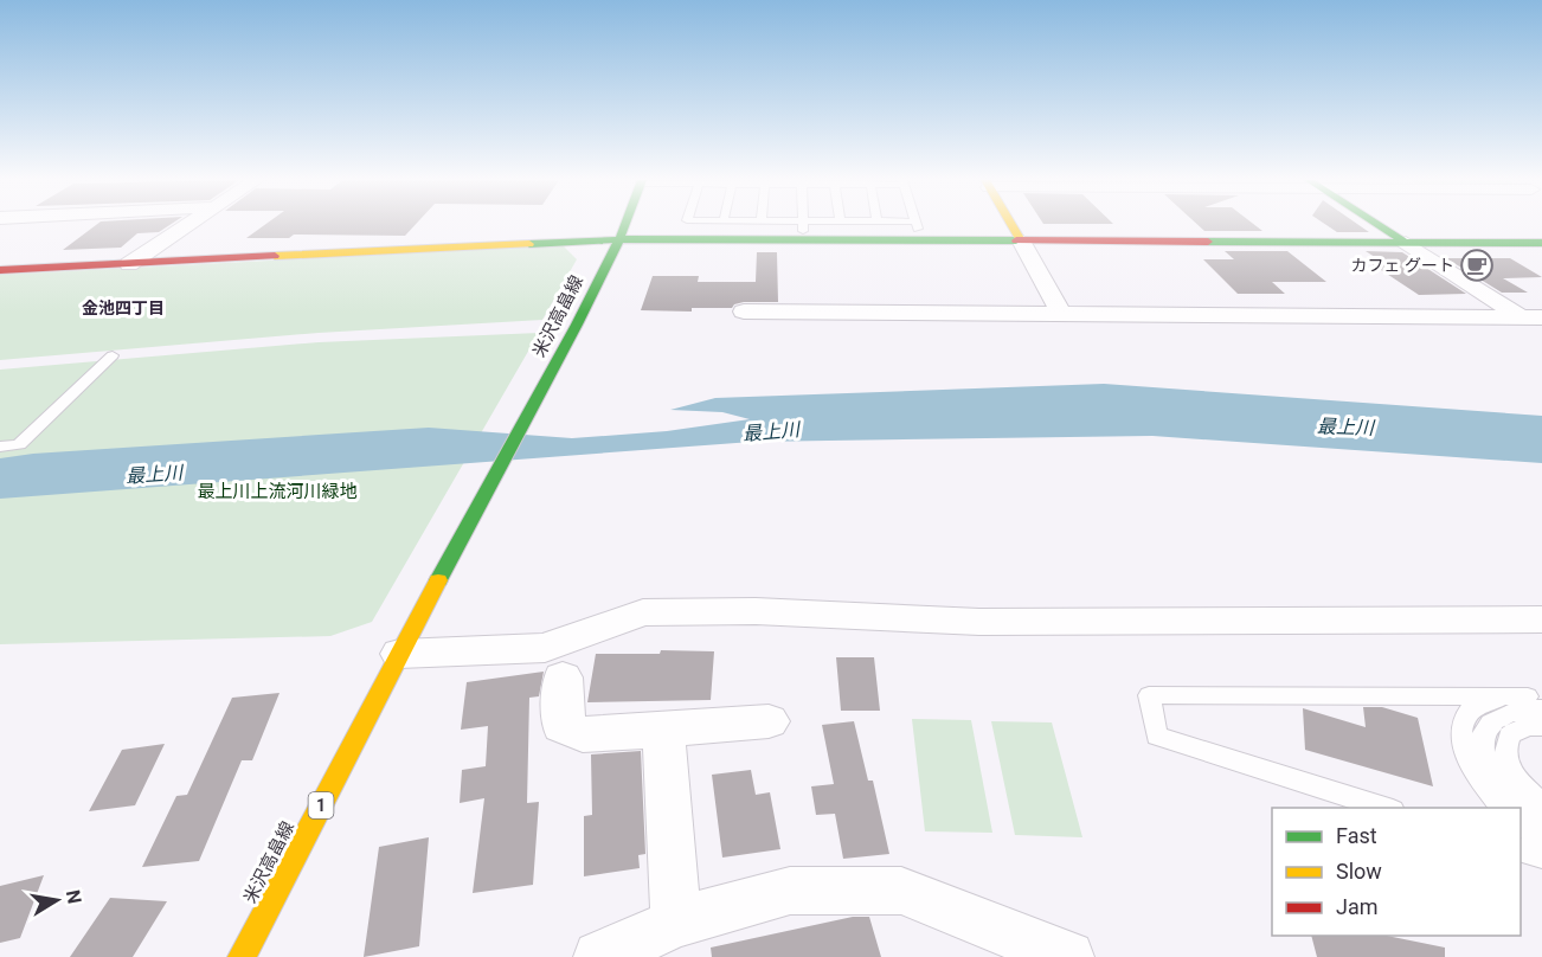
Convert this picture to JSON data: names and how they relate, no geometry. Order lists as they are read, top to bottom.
{
  "streets": {
    "main road": ["米沢高畠線", "1"]
  },
  "districts": ["金池四丁目"],
  "water": ["最上川"],
  "parks": ["最上川上流河川緑地"],
  "places": {
    "cafe": ["カフェ グート"]
  },
  "legend": ["Fast", "Slow", "Jam"],
  "north": "right"
}
